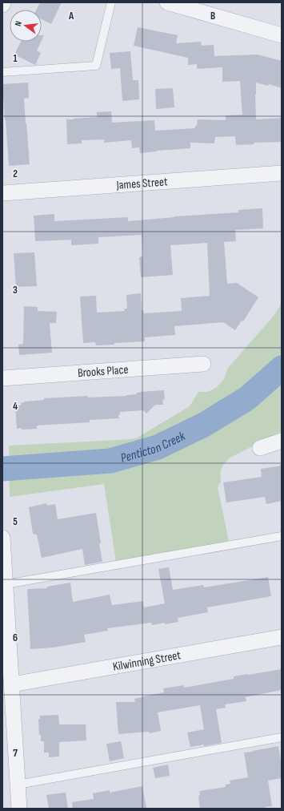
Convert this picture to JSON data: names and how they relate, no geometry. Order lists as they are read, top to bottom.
{
  "streets": {
    "street": ["James Street", "Brooks Place", "Kilwinning Street"]
  },
  "water": ["Penticton Creek"],
  "north": "left",
  "grid": {
    "columns": ["A", "B"],
    "rows": [
      "1",
      "2",
      "3",
      "4",
      "5",
      "6",
      "7"
    ]
  }
}
